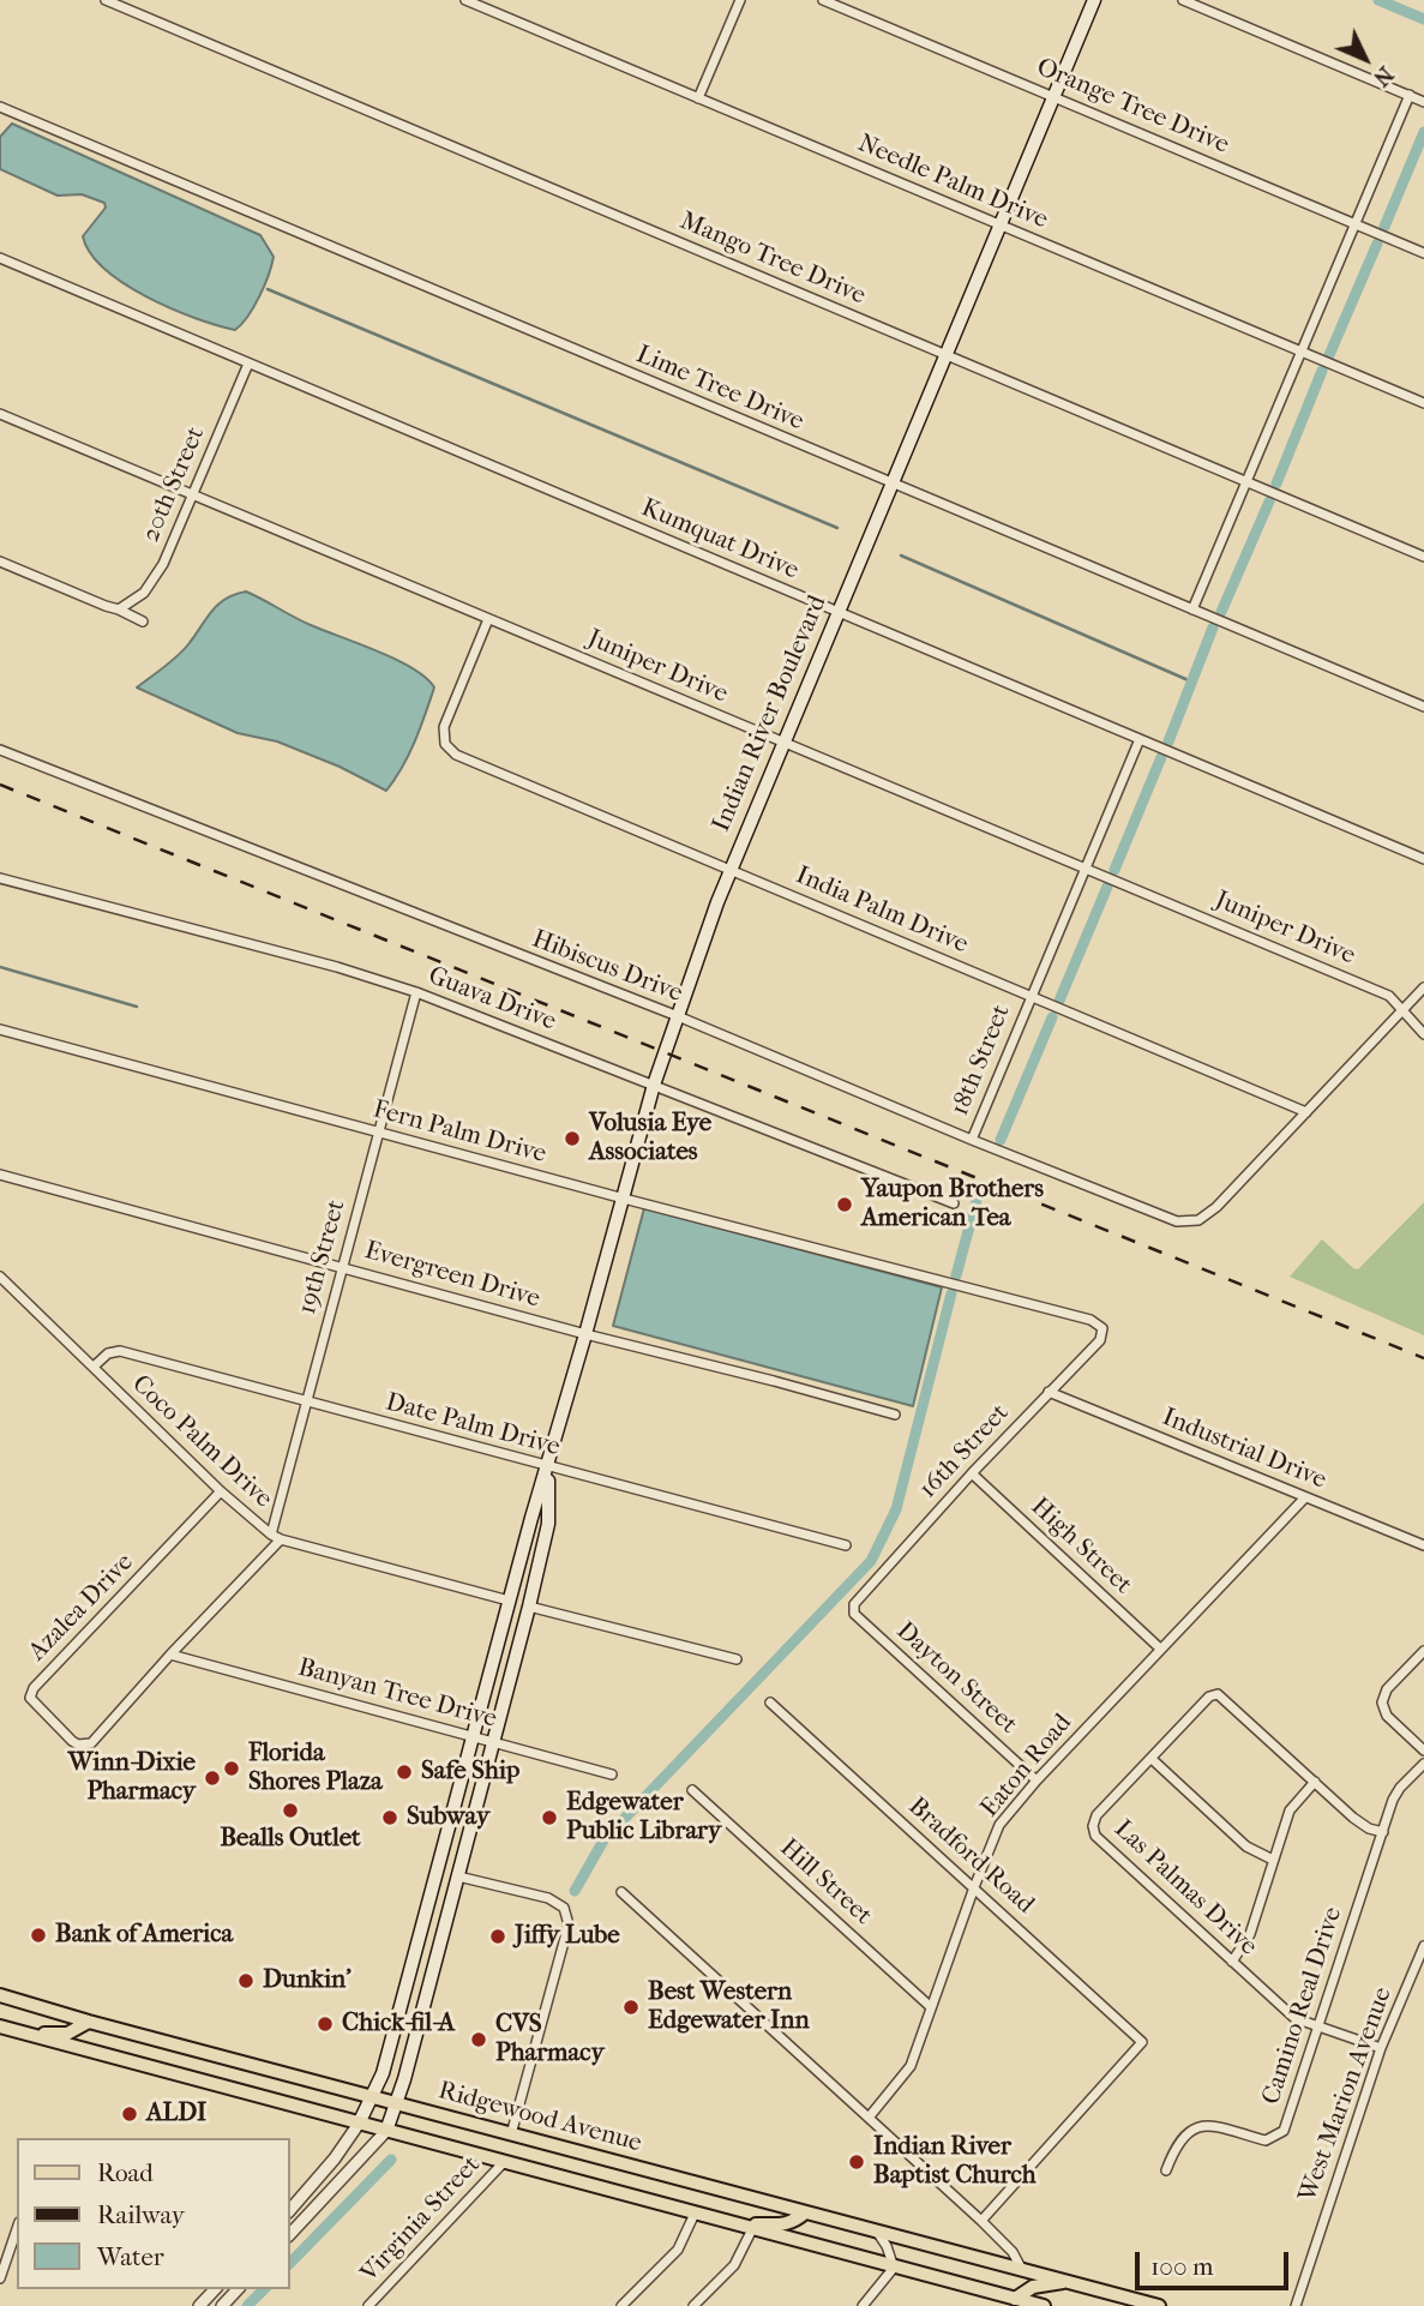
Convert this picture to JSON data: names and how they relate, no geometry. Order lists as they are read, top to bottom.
{
  "streets": {
    "main road": ["Indian River Boulevard", "Ridgewood Avenue"],
    "street": [
      "Orange Tree Drive",
      "Needle Palm Drive",
      "Mango Tree Drive",
      "Lime Tree Drive",
      "20th Street",
      "Kumquat Drive",
      "Juniper Drive",
      "India Palm Drive",
      "Hibiscus Drive",
      "Guava Drive",
      "18th Street",
      "Fern Palm Drive",
      "19th Street",
      "Evergreen Drive",
      "Date Palm Drive",
      "Coco Palm Drive",
      "Industrial Drive",
      "16th Street",
      "High Street",
      "Azalea Drive",
      "Dayton Street",
      "Banyan Tree Drive",
      "Eaton Road",
      "Bradford Road",
      "Hill Street",
      "Las Palmas Drive",
      "Camino Real Drive",
      "West Marion Avenue",
      "Virginia Street"
    ]
  },
  "crossings": [
    ["Orange Tree Drive", "Indian River Boulevard"],
    ["Needle Palm Drive", "Indian River Boulevard"],
    ["Mango Tree Drive", "Indian River Boulevard"],
    ["Lime Tree Drive", "Indian River Boulevard"],
    ["20th Street", "Kumquat Drive"],
    ["20th Street", "Juniper Drive"],
    ["Kumquat Drive", "Indian River Boulevard"],
    ["Kumquat Drive", "18th Street"],
    ["Juniper Drive", "Indian River Boulevard"],
    ["Juniper Drive", "India Palm Drive"],
    ["Juniper Drive", "18th Street"],
    ["Indian River Boulevard", "India Palm Drive"],
    ["Indian River Boulevard", "Hibiscus Drive"],
    ["Indian River Boulevard", "Guava Drive"],
    ["Indian River Boulevard", "Fern Palm Drive"],
    ["Indian River Boulevard", "Evergreen Drive"],
    ["Indian River Boulevard", "Date Palm Drive"],
    ["India Palm Drive", "Hibiscus Drive"],
    ["India Palm Drive", "18th Street"],
    ["Hibiscus Drive", "18th Street"],
    ["Guava Drive", "19th Street"],
    ["Fern Palm Drive", "19th Street"],
    ["Fern Palm Drive", "16th Street"],
    ["19th Street", "Evergreen Drive"],
    ["19th Street", "Date Palm Drive"],
    ["19th Street", "Coco Palm Drive"],
    ["19th Street", "Azalea Drive"],
    ["19th Street", "Banyan Tree Drive"],
    ["Date Palm Drive", "Coco Palm Drive"],
    ["Coco Palm Drive", "Azalea Drive"],
    ["Industrial Drive", "16th Street"],
    ["Industrial Drive", "Eaton Road"],
    ["16th Street", "High Street"],
    ["16th Street", "Dayton Street"],
    ["High Street", "Eaton Road"],
    ["Dayton Street", "Eaton Road"],
    ["Eaton Road", "Bradford Road"],
    ["Eaton Road", "Hill Street"],
    ["Las Palmas Drive", "Camino Real Drive"],
    ["Las Palmas Drive", "West Marion Avenue"],
    ["Ridgewood Avenue", "Virginia Street"]
  ],
  "places": [
    "Volusia Eye Associates",
    "Yaupon Brothers American Tea",
    "Florida Shores Plaza",
    "Safe Ship",
    "Winn-Dixie Pharmacy",
    "Bealls Outlet",
    "Subway",
    "Edgewater Public Library",
    "Bank of America",
    "Jiffy Lube",
    "Dunkin'",
    "Best Western Edgewater Inn",
    "Chick-fil-A",
    "CVS Pharmacy",
    "ALDI",
    "Indian River Baptist Church"
  ],
  "legend": ["Road", "Railway", "Water"],
  "scale_bar": "100 m",
  "north": "bottom right"
}
